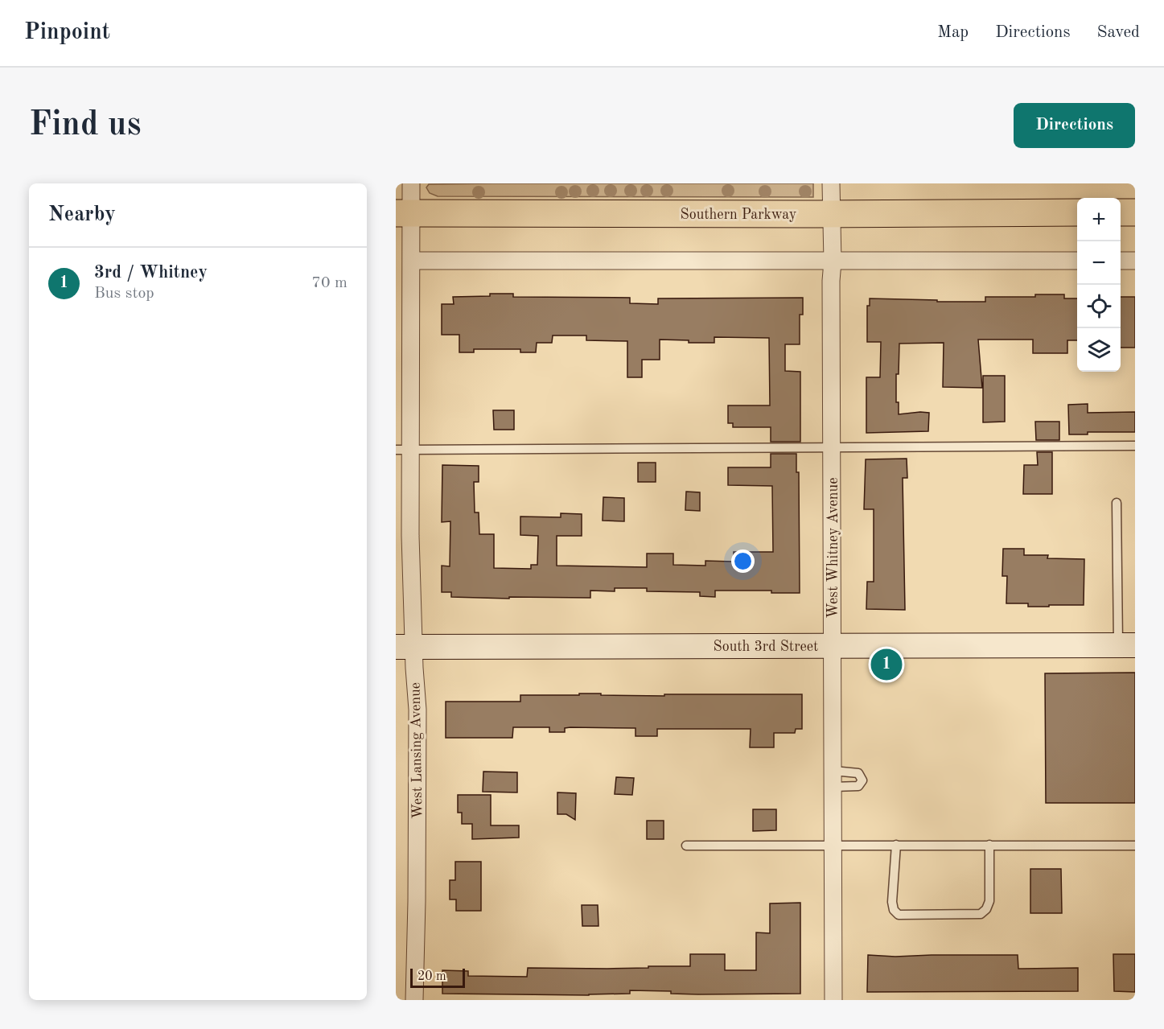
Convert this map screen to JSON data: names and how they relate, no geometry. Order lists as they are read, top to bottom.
{
  "streets": {
    "main road": ["Southern Parkway", "South 3rd Street"],
    "street": ["West Whitney Avenue", "West Lansing Avenue"]
  },
  "crossings": [
    ["Southern Parkway", "West Whitney Avenue"],
    ["Southern Parkway", "West Lansing Avenue"],
    ["West Whitney Avenue", "South 3rd Street"],
    ["South 3rd Street", "West Lansing Avenue"]
  ],
  "scale_bar": "20 m",
  "page": {
    "header": "Pinpoint",
    "nav": ["Map", "Directions", "Saved"],
    "buttons": "Directions",
    "title": "Find us",
    "heading": "Nearby",
    "map_buttons": ["+", "−"],
    "list": [
      {
        "mark": "1",
        "name": "3rd / Whitney",
        "note": "Bus stop",
        "value": "70 m"
      }
    ],
    "pins": "1",
    "scale": "20 m"
  }
}
